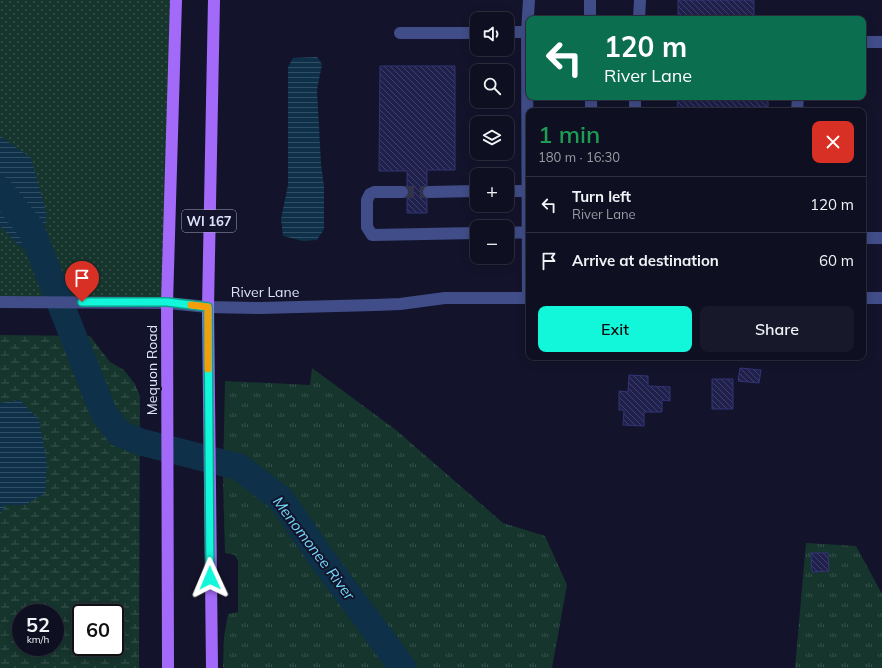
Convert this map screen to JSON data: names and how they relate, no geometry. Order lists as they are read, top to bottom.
{
  "streets": {
    "main road": ["WI 167", "Mequon Road"],
    "street": ["River Lane"]
  },
  "crossings": [
    ["WI 167", "River Lane"],
    ["River Lane", "Mequon Road"]
  ],
  "water": ["Menomonee River"],
  "page": {
    "map_buttons": ["+", "−"],
    "turn": ["120 m", "River Lane"],
    "heading": ["1 min", "180 m · 16:30"],
    "list": [
      {
        "name": "Turn left",
        "note": "River Lane",
        "value": "120 m"
      },
      {
        "name": "Arrive at destination",
        "value": "60 m"
      }
    ],
    "buttons": ["Exit", "Share"],
    "speed": "52 km/h",
    "limit": "60"
  }
}
